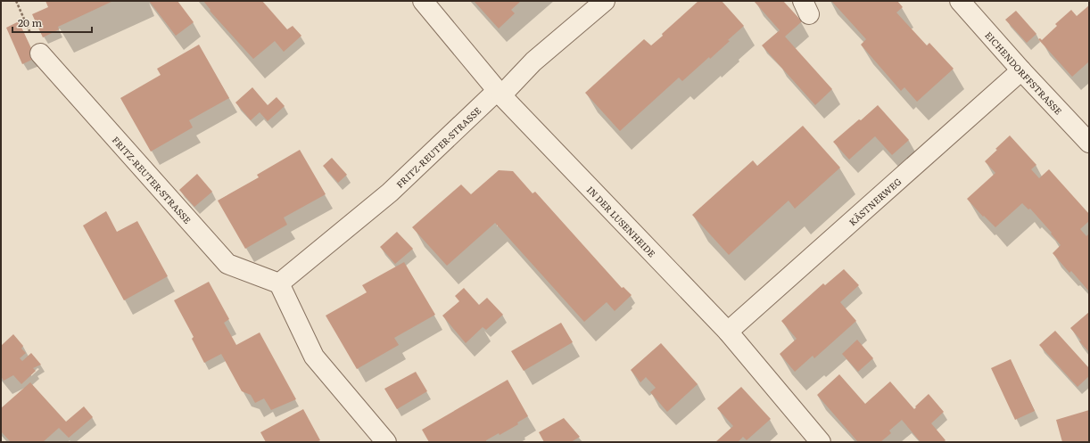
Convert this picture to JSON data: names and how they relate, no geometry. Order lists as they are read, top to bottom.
{
  "streets": {
    "street": [
      "EICHENDORFFSTRASSE",
      "FRITZ-REUTER-STRASSE",
      "KÄSTNERWEG",
      "IN DER LUSENHEIDE"
    ]
  },
  "crossings": [
    ["EICHENDORFFSTRASSE", "KÄSTNERWEG"],
    ["FRITZ-REUTER-STRASSE", "IN DER LUSENHEIDE"],
    ["KÄSTNERWEG", "IN DER LUSENHEIDE"]
  ],
  "scale_bar": "20 m"
}
